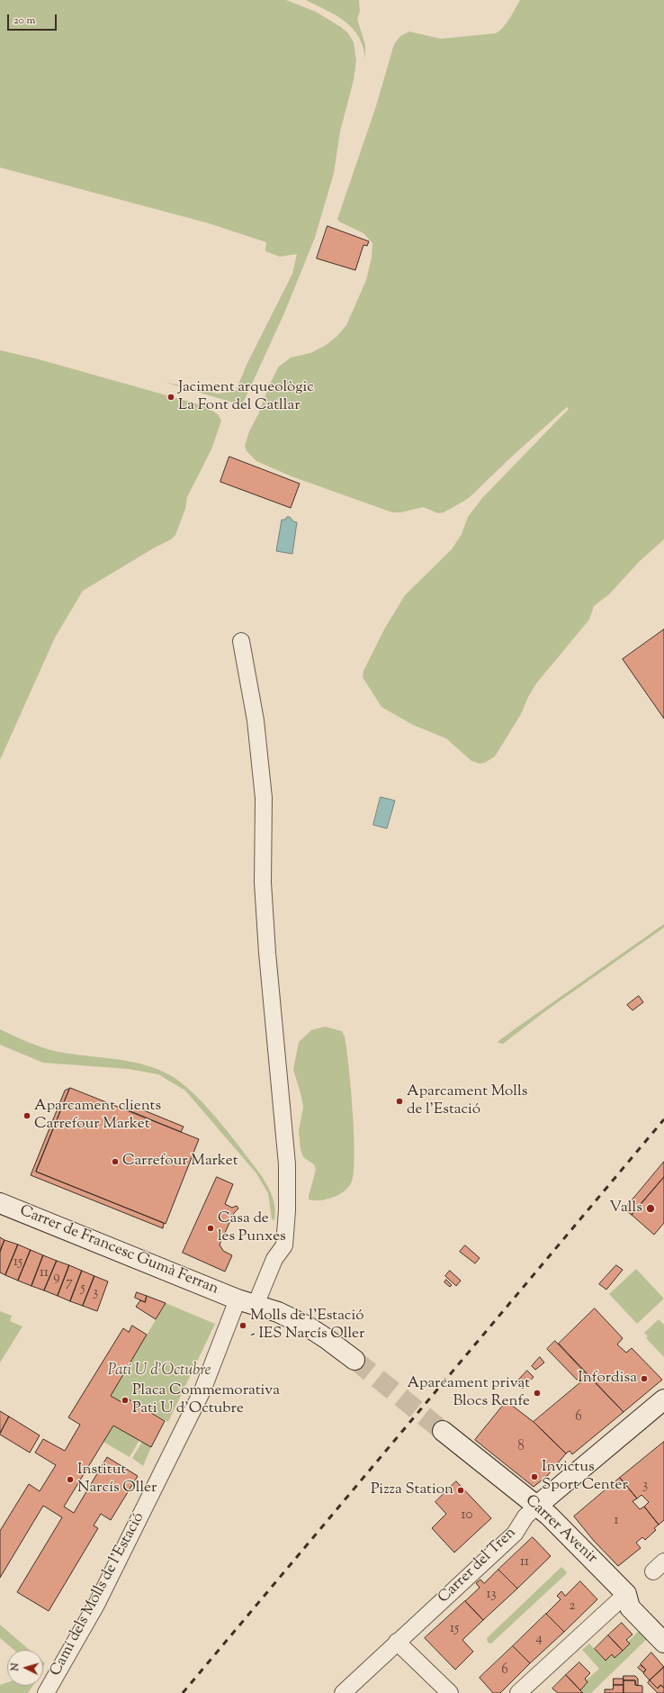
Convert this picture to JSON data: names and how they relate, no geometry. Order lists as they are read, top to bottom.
{
  "streets": {
    "street": [
      "Carrer de Francesc Gumà Ferran",
      "Carrer Avenir",
      "Carrer del Tren",
      "Camí dels Molls de l'Estació"
    ]
  },
  "crossings": [
    ["Carrer de Francesc Gumà Ferran", "Camí dels Molls de l'Estació"],
    ["Carrer Avenir", "Carrer del Tren"]
  ],
  "parks": ["Pati U d'Octubre"],
  "places": [
    "Jaciment arqueològic La Font del Catllar",
    "Aparcament Molls de l'Estació",
    "Aparcament clients Carrefour Market",
    "Carrefour Market",
    "Valls",
    "Casa de les Punxes",
    "Molls de l'Estació - IES Narcís Oller",
    "Infordisa",
    "Aparcament privat Blocs Renfe",
    "Placa Commemorativa Pati U d'Octubre",
    "Invictus Sport Center",
    "Institut Narcís Oller",
    "Pizza Station"
  ],
  "house_numbers": [
    "15",
    "11",
    "9",
    "7",
    "5",
    "3",
    "6",
    "8",
    "3",
    "10",
    "1",
    "11",
    "13",
    "2",
    "15",
    "4",
    "6"
  ],
  "scale_bar": "20 m",
  "north": "left"
}
